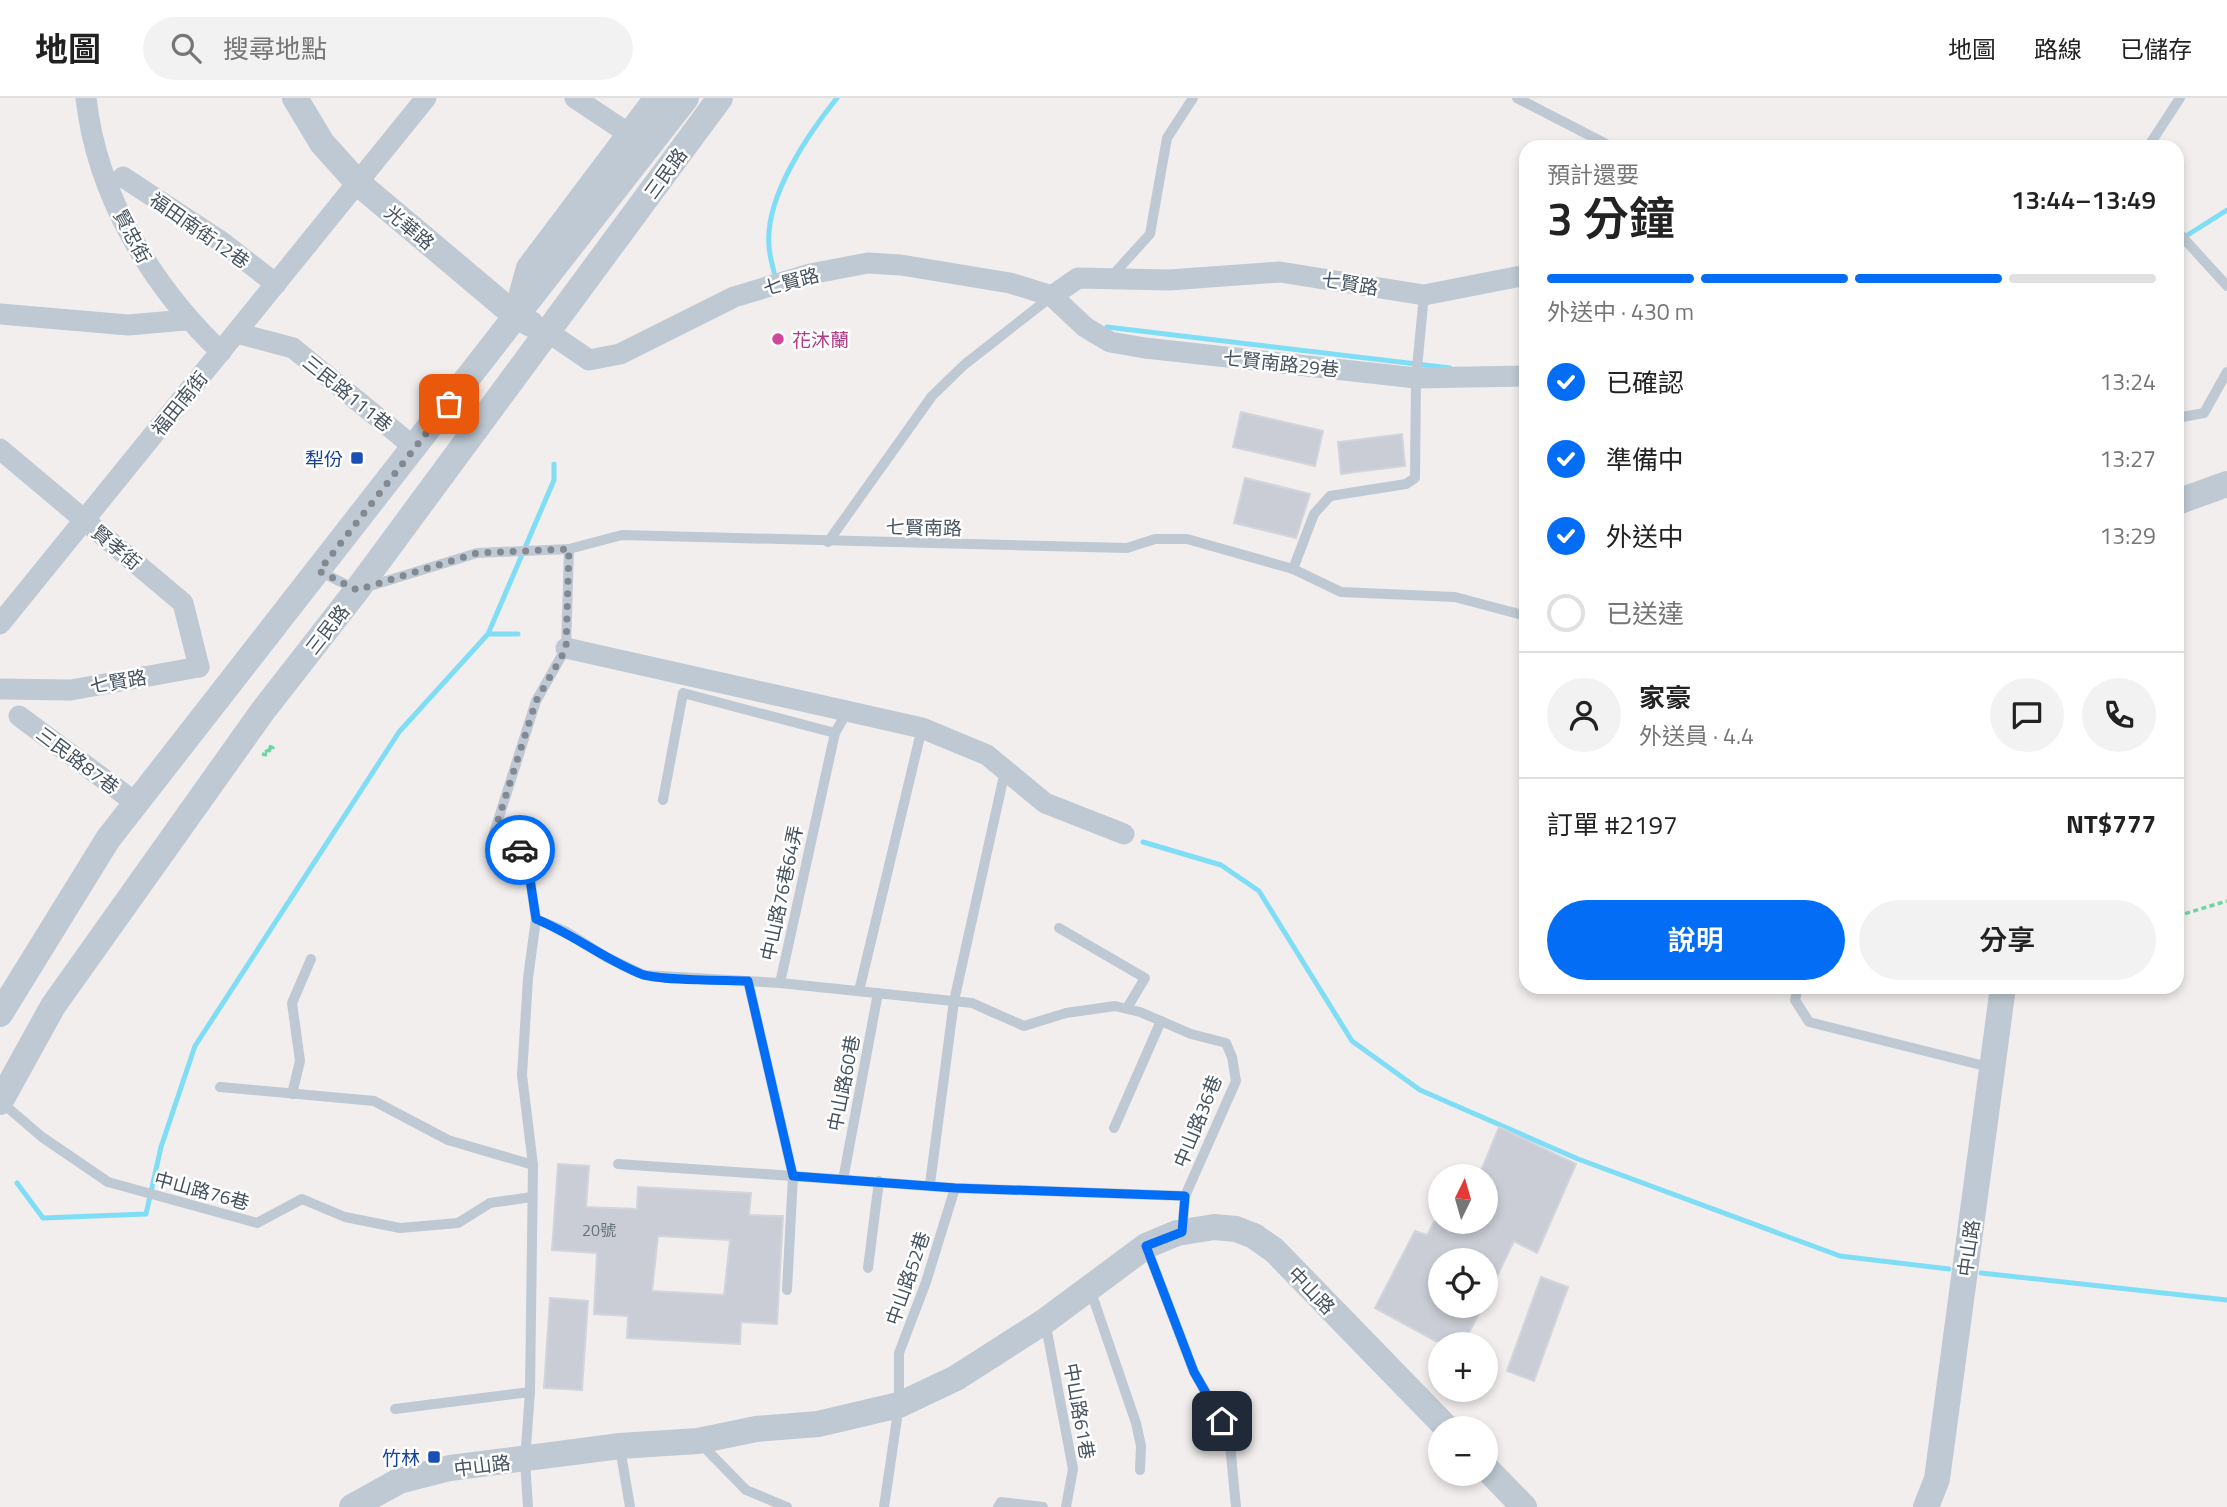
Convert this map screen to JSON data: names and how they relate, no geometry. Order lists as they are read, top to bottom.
{
  "streets": {
    "street": [
      "三民路",
      "光華路",
      "福田南街12巷",
      "賢忠街",
      "七賢路",
      "七賢南路29巷",
      "三民路111巷",
      "福田南街",
      "賢孝街",
      "三民路87巷",
      "中山路"
    ],
    "lane": [
      "七賢南路",
      "中山路76巷64弄",
      "中山路60巷",
      "中山路36巷",
      "中山路76巷",
      "中山路52巷",
      "中山路61巷"
    ]
  },
  "crossings": [
    ["三民路", "光華路"],
    ["三民路", "七賢路"],
    ["三民路", "三民路111巷"],
    ["三民路", "七賢南路"],
    ["三民路", "三民路87巷"],
    ["三民路", "中山路76巷"],
    ["光華路", "七賢路"],
    ["光華路", "福田南街"],
    ["福田南街12巷", "福田南街"],
    ["賢忠街", "福田南街"],
    ["七賢路", "七賢南路29巷"],
    ["七賢路", "七賢南路"],
    ["七賢路", "賢孝街"],
    ["三民路111巷", "福田南街"],
    ["福田南街", "賢孝街"],
    ["中山路76巷64弄", "中山路60巷"],
    ["中山路76巷64弄", "中山路36巷"],
    ["中山路36巷", "中山路"],
    ["中山路36巷", "中山路52巷"],
    ["中山路", "中山路52巷"],
    ["中山路", "中山路61巷"]
  ],
  "places": {
    "other": ["花沐蘭"],
    "transit": ["犁份", "竹林"]
  },
  "house_numbers": ["20號"],
  "north": "top",
  "page": {
    "header": "地圖",
    "search": "搜尋地點",
    "nav": ["地圖", "路線", "已儲存"],
    "heading": ["3 分鐘", "預計還要", "13:44–13:49"],
    "panel": [
      "家豪",
      "外送員 · 4.4",
      "訂單 #2197",
      "NT$777"
    ],
    "bar": "外送中 · 430 m",
    "list": [
      ["已確認", "13:24"],
      ["準備中", "13:27"],
      ["外送中", "13:29"],
      "已送達"
    ],
    "buttons": ["說明", "分享"],
    "map_buttons": ["+", "−"]
  }
}
